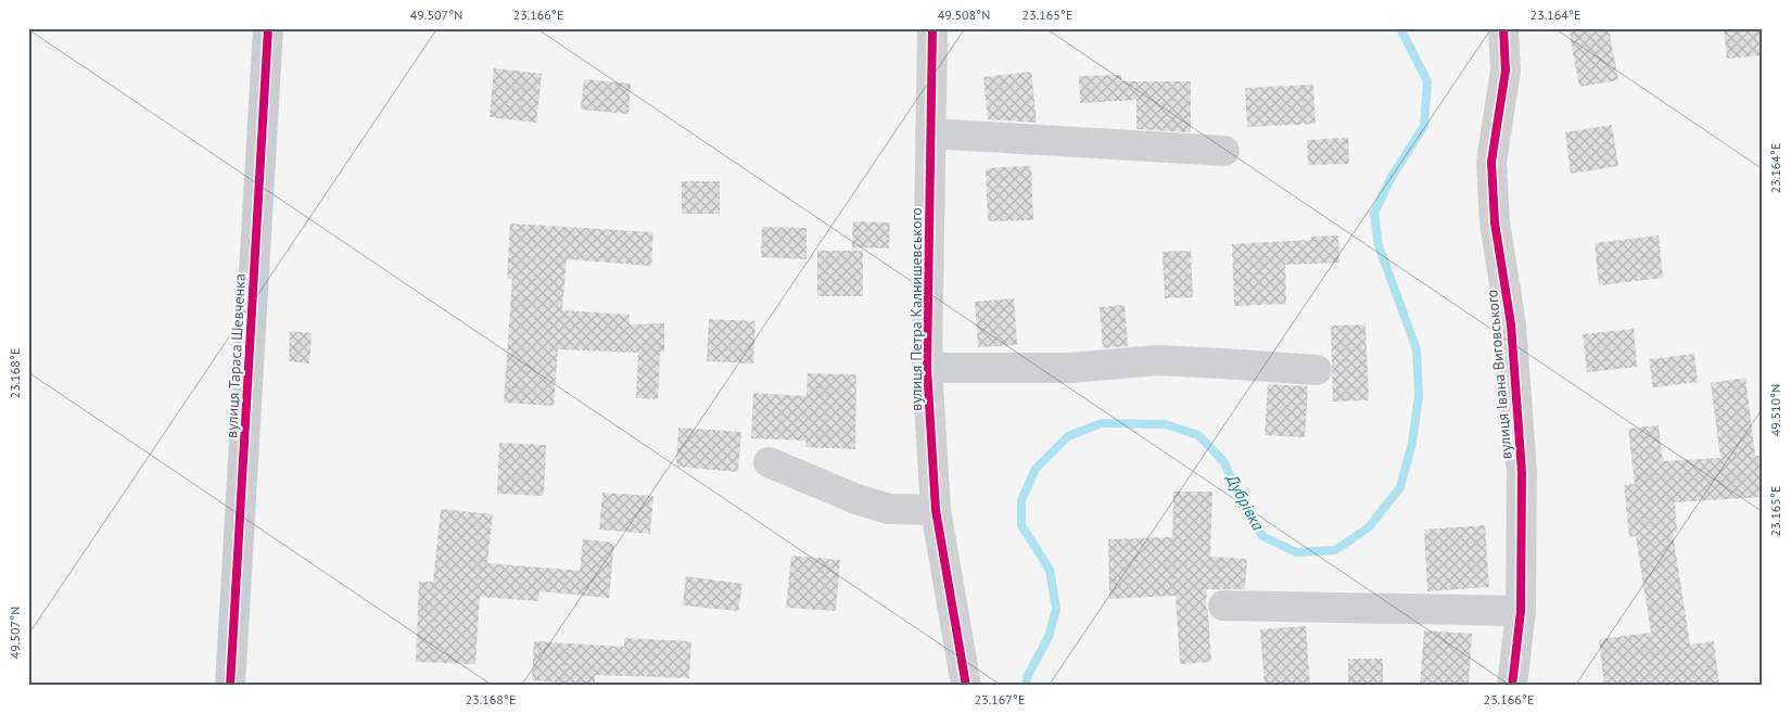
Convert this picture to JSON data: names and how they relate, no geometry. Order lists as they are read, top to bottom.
{
  "streets": {
    "main road": ["вулиця Тараса Шевченка"],
    "street": ["вулиця Петра Калнишевського", "вулиця Івана Виговського"]
  },
  "water": ["Дубрівка"],
  "coordinates": [
    "49.507°N",
    "23.166°E",
    "49.508°N",
    "23.165°E",
    "23.164°E",
    "23.168°E",
    "49.510°N",
    "23.167°E"
  ]
}
